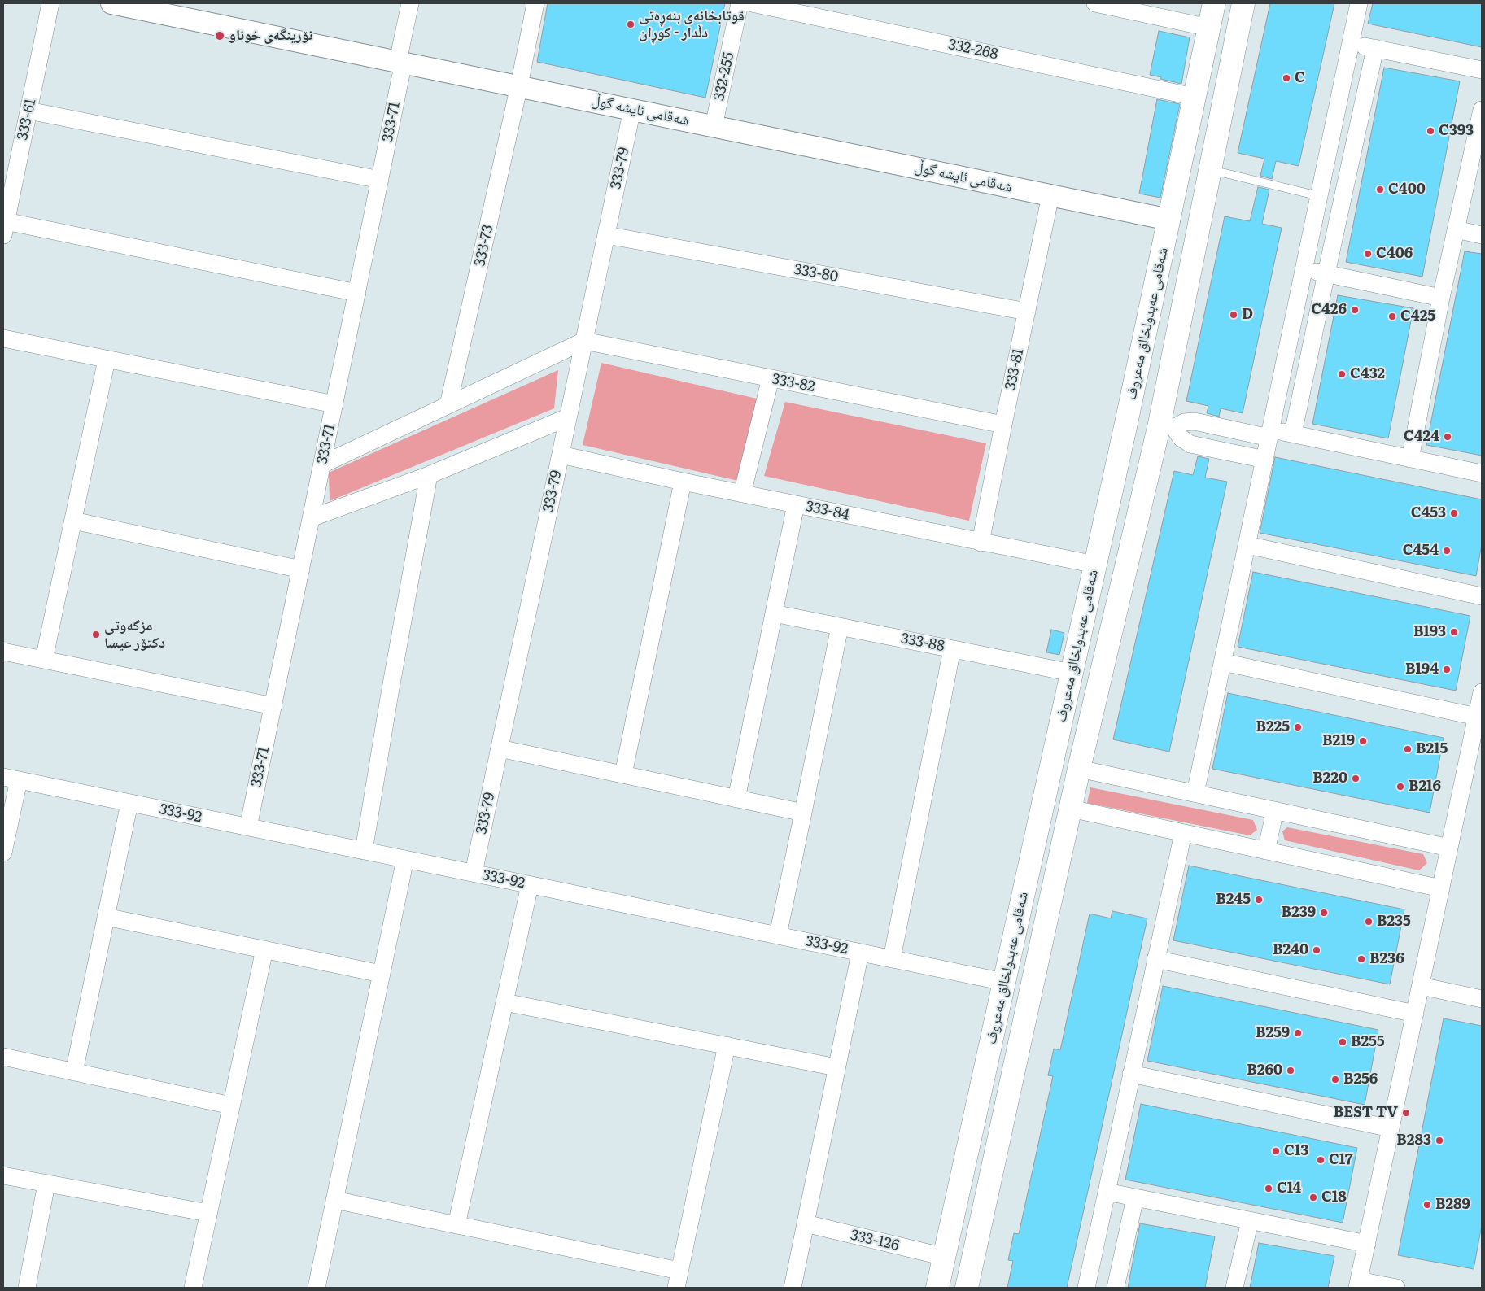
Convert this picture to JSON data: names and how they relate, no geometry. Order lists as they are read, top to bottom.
{
  "streets": {
    "main road": ["شەقامی عەبدولخالق مەعروف"],
    "street": [
      "332-268",
      "332-255",
      "شەقامی ئایشە گوڵ",
      "333-61",
      "333-71",
      "333-79",
      "333-73",
      "333-80",
      "333-81",
      "333-82",
      "333-84",
      "333-88",
      "333-92",
      "333-126"
    ]
  },
  "crossings": [
    ["332-268", "شەقامی عەبدولخالق مەعروف"],
    ["332-255", "شەقامی ئایشە گوڵ"],
    ["شەقامی ئایشە گوڵ", "333-71"],
    ["شەقامی ئایشە گوڵ", "333-79"],
    ["شەقامی ئایشە گوڵ", "333-73"],
    ["شەقامی ئایشە گوڵ", "شەقامی عەبدولخالق مەعروف"],
    ["شەقامی ئایشە گوڵ", "333-81"],
    ["333-71", "333-92"],
    ["333-79", "333-80"],
    ["333-79", "333-82"],
    ["333-79", "333-84"],
    ["333-79", "333-92"],
    ["333-80", "333-81"],
    ["شەقامی عەبدولخالق مەعروف", "333-84"],
    ["شەقامی عەبدولخالق مەعروف", "333-88"],
    ["شەقامی عەبدولخالق مەعروف", "333-92"],
    ["شەقامی عەبدولخالق مەعروف", "333-126"],
    ["333-81", "333-82"],
    ["333-81", "333-84"]
  ],
  "places": [
    "قوتابخانەی بنەڕەتی دڵدار - کوڕان",
    "نۆرینگەی خوناو",
    "C",
    "C393",
    "C400",
    "C406",
    "C426",
    "D",
    "C425",
    "C432",
    "C424",
    "C453",
    "C454",
    "B193",
    "مزگەوتی دکتۆر عیسا",
    "B194",
    "B225",
    "B219",
    "B215",
    "B220",
    "B216",
    "B245",
    "B239",
    "B235",
    "B240",
    "B236",
    "B259",
    "B255",
    "B260",
    "B256",
    "BEST TV",
    "B283",
    "C13",
    "C17",
    "C14",
    "C18",
    "B289"
  ]
}
